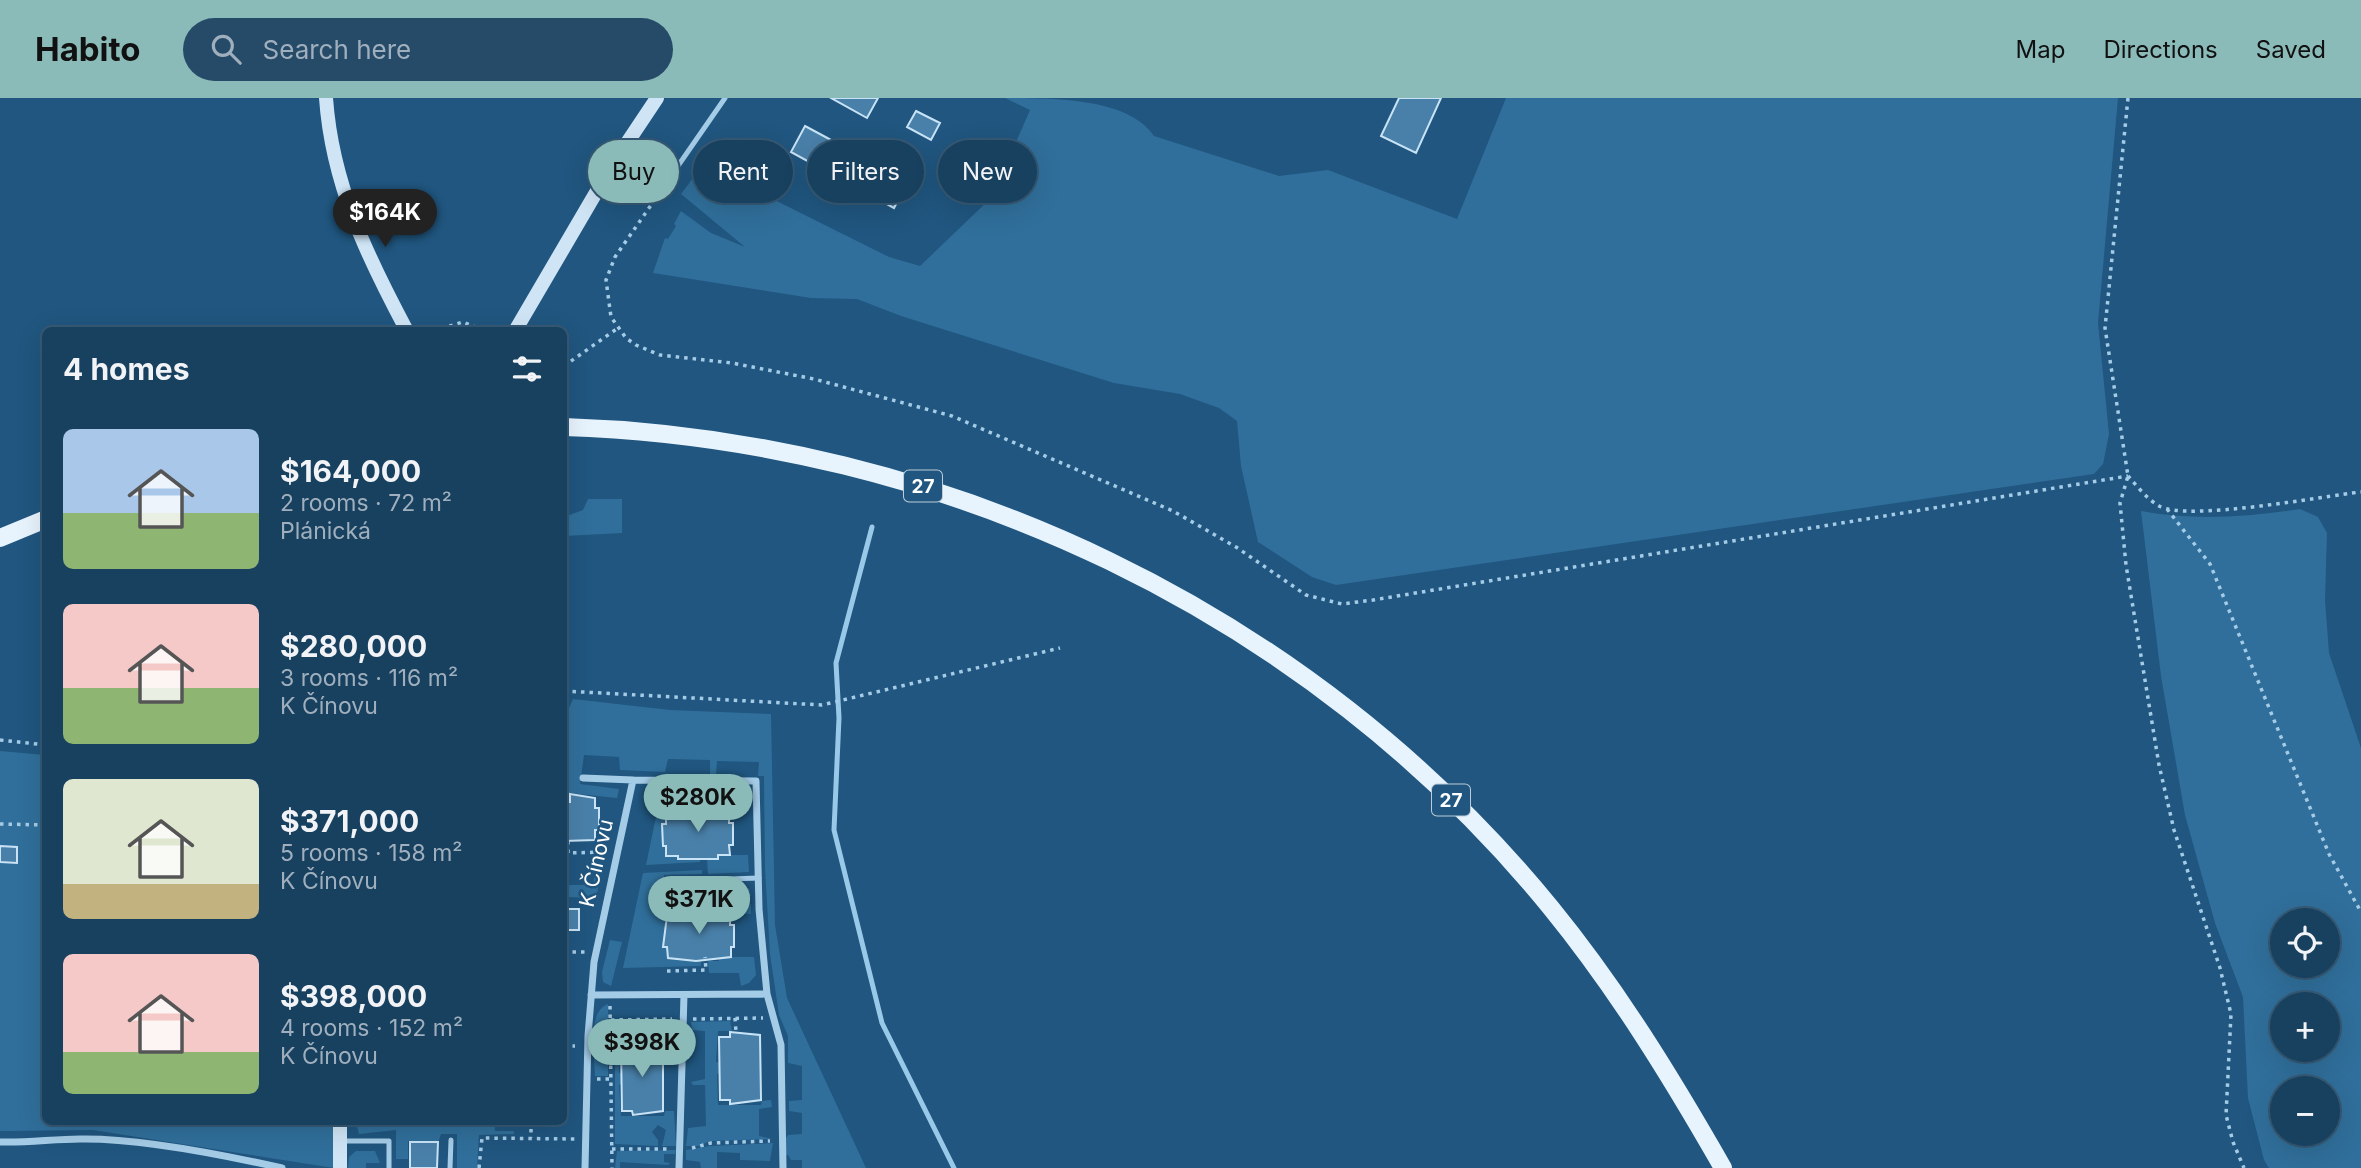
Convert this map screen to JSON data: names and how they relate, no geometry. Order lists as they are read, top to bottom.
{
  "streets": {
    "main road": ["27"],
    "street": ["K Čínovu"]
  },
  "page": {
    "header": "Habito",
    "search": "Search here",
    "nav": ["Map", "Directions", "Saved"],
    "chip": [
      "Buy",
      "Rent",
      "Filters",
      "New"
    ],
    "price": [
      "$164K",
      "$280K",
      "$371K",
      "$398K"
    ],
    "heading": "4 homes",
    "list": [
      {
        "name": "$164,000",
        "note": "2 rooms · 72 m² · Plánická"
      },
      {
        "name": "$280,000",
        "note": "3 rooms · 116 m² · K Čínovu"
      },
      {
        "name": "$371,000",
        "note": "5 rooms · 158 m² · K Čínovu"
      },
      {
        "name": "$398,000",
        "note": "4 rooms · 152 m² · K Čínovu"
      }
    ],
    "map_buttons": ["+", "−"]
  }
}
